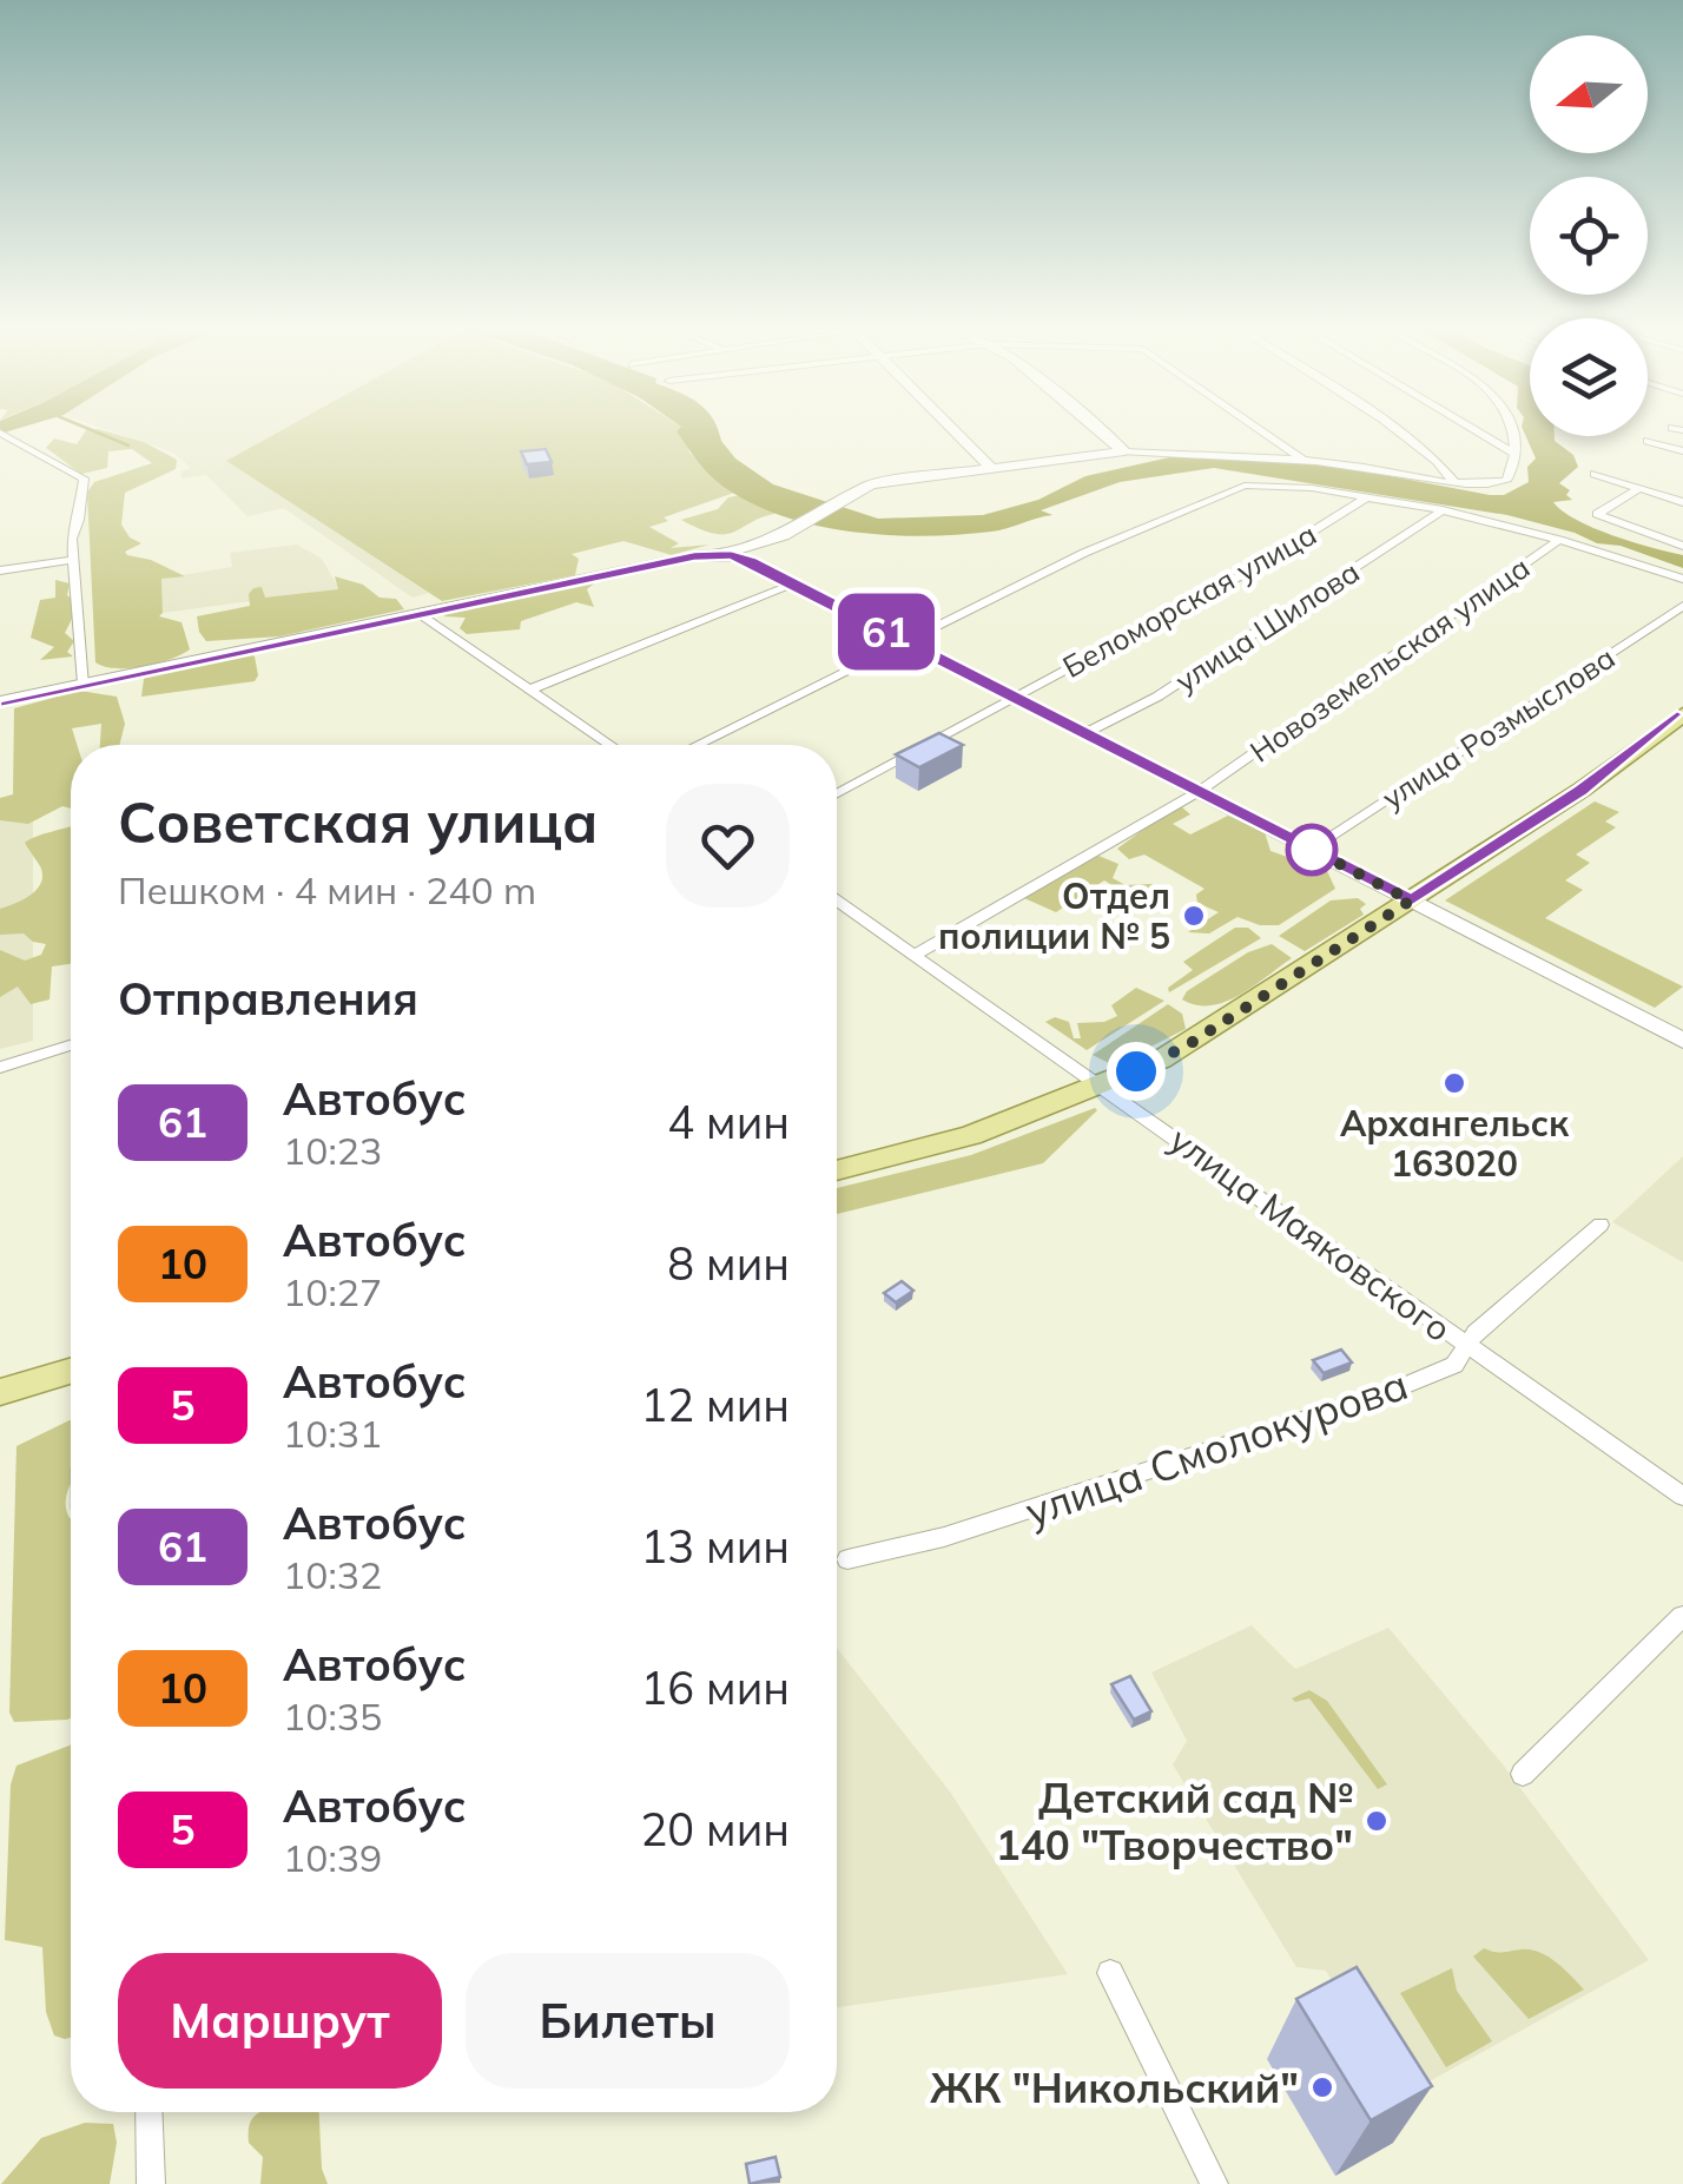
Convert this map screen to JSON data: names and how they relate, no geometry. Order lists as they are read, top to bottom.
{
  "streets": {
    "street": [
      "Беломорская улица",
      "улица Шилова",
      "Новоземельская улица",
      "улица Розмыслова",
      "улица Маяковского",
      "улица Смолокурова"
    ]
  },
  "crossings": [
    ["Новоземельская улица", "улица Маяковского"],
    ["улица Маяковского", "улица Смолокурова"]
  ],
  "places": [
    "Отдел полиции № 5",
    "Архангельск 163020",
    "Детский сад № 140 \"Творчество\"",
    "ЖК \"Никольский\""
  ],
  "lines": ["bus line 61"],
  "north": "left",
  "page": {
    "on_map": "61",
    "heading": [
      ["Советская улица", "Пешком · 4 мин · 240 m"],
      "Отправления"
    ],
    "list": [
      {
        "mark": "61",
        "name": "Автобус",
        "note": "10:23",
        "value": "4 мин"
      },
      {
        "mark": "10",
        "name": "Автобус",
        "note": "10:27",
        "value": "8 мин"
      },
      {
        "mark": "5",
        "name": "Автобус",
        "note": "10:31",
        "value": "12 мин"
      },
      {
        "mark": "61",
        "name": "Автобус",
        "note": "10:32",
        "value": "13 мин"
      },
      {
        "mark": "10",
        "name": "Автобус",
        "note": "10:35",
        "value": "16 мин"
      },
      {
        "mark": "5",
        "name": "Автобус",
        "note": "10:39",
        "value": "20 мин"
      }
    ],
    "buttons": ["Маршрут", "Билеты"]
  }
}
